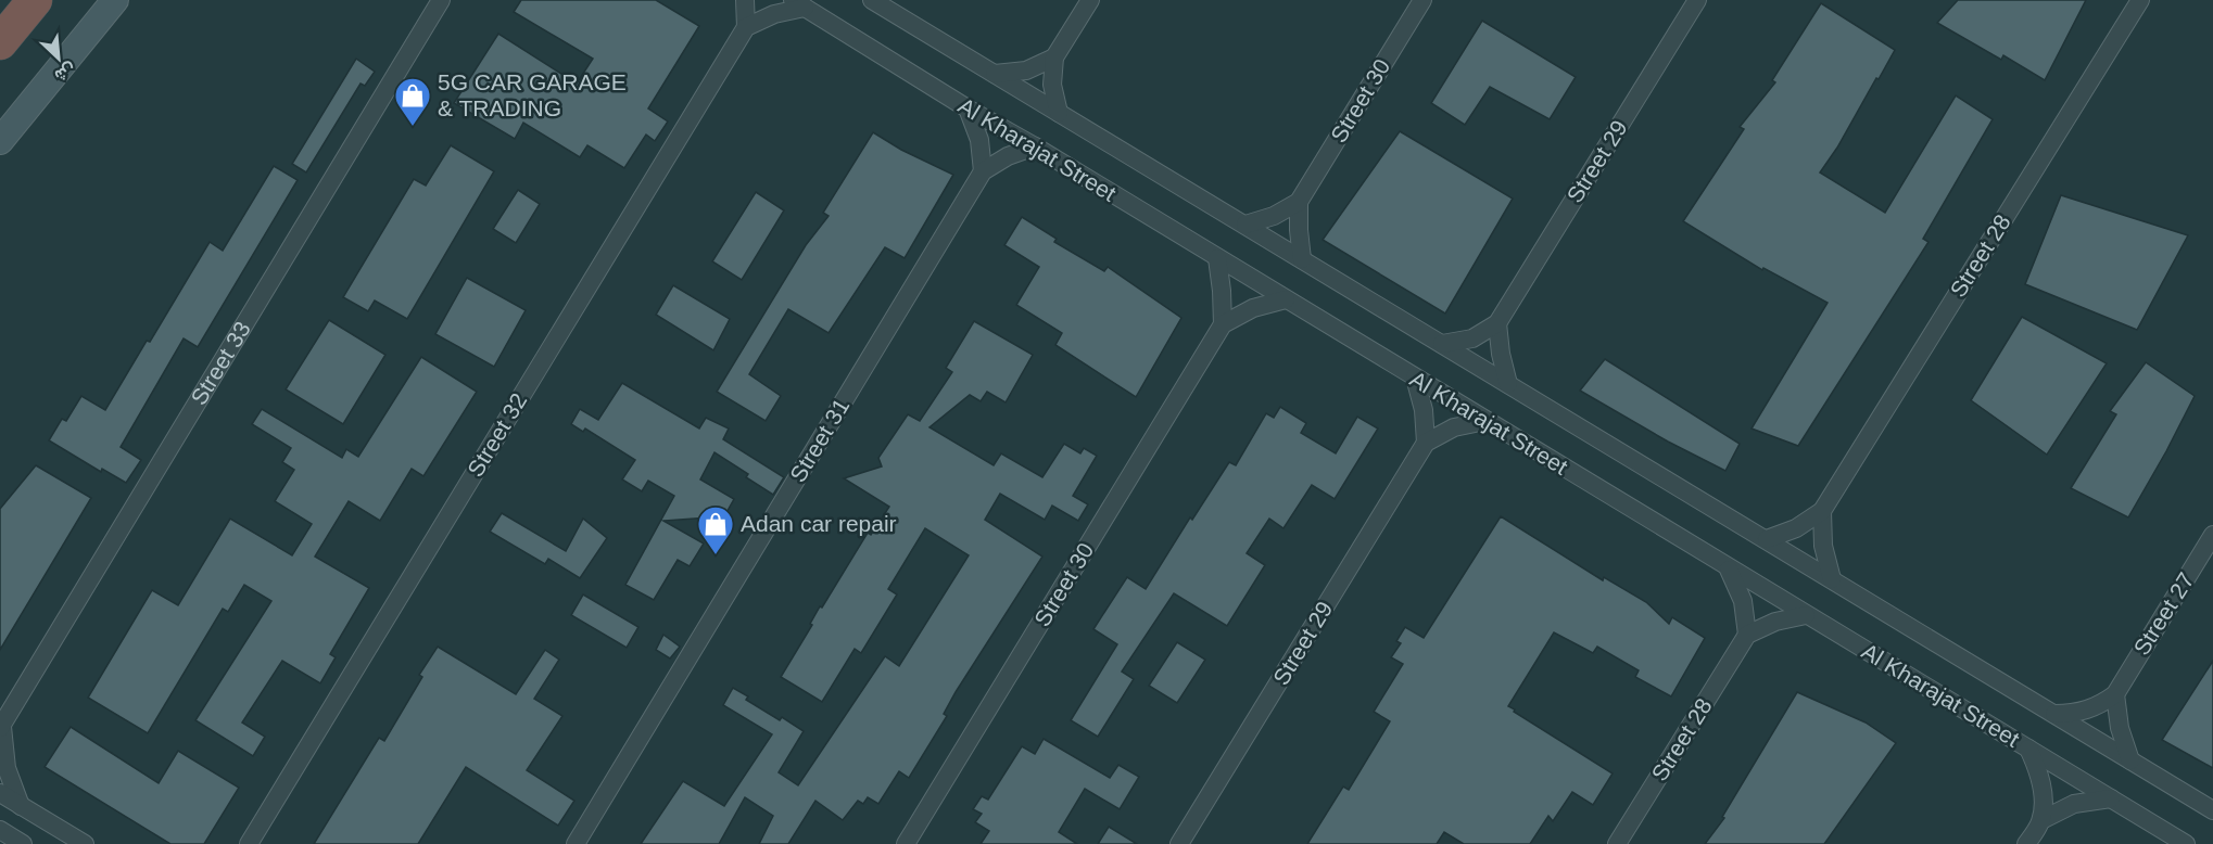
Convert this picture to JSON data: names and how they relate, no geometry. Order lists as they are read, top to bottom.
{
  "streets": {
    "street": [
      "Street 30",
      "Al Kharajat Street",
      "Street 29",
      "Street 28",
      "Street 33",
      "Street 32",
      "Street 31",
      "Street 27"
    ]
  },
  "crossings": [
    ["Al Kharajat Street", "Street 29"],
    ["Al Kharajat Street", "Street 28"],
    ["Al Kharajat Street", "Street 31"],
    ["Al Kharajat Street", "Street 27"]
  ],
  "places": {
    "shop": ["5G CAR GARAGE & TRADING", "Adan car repair"]
  },
  "north": "bottom right"
}
